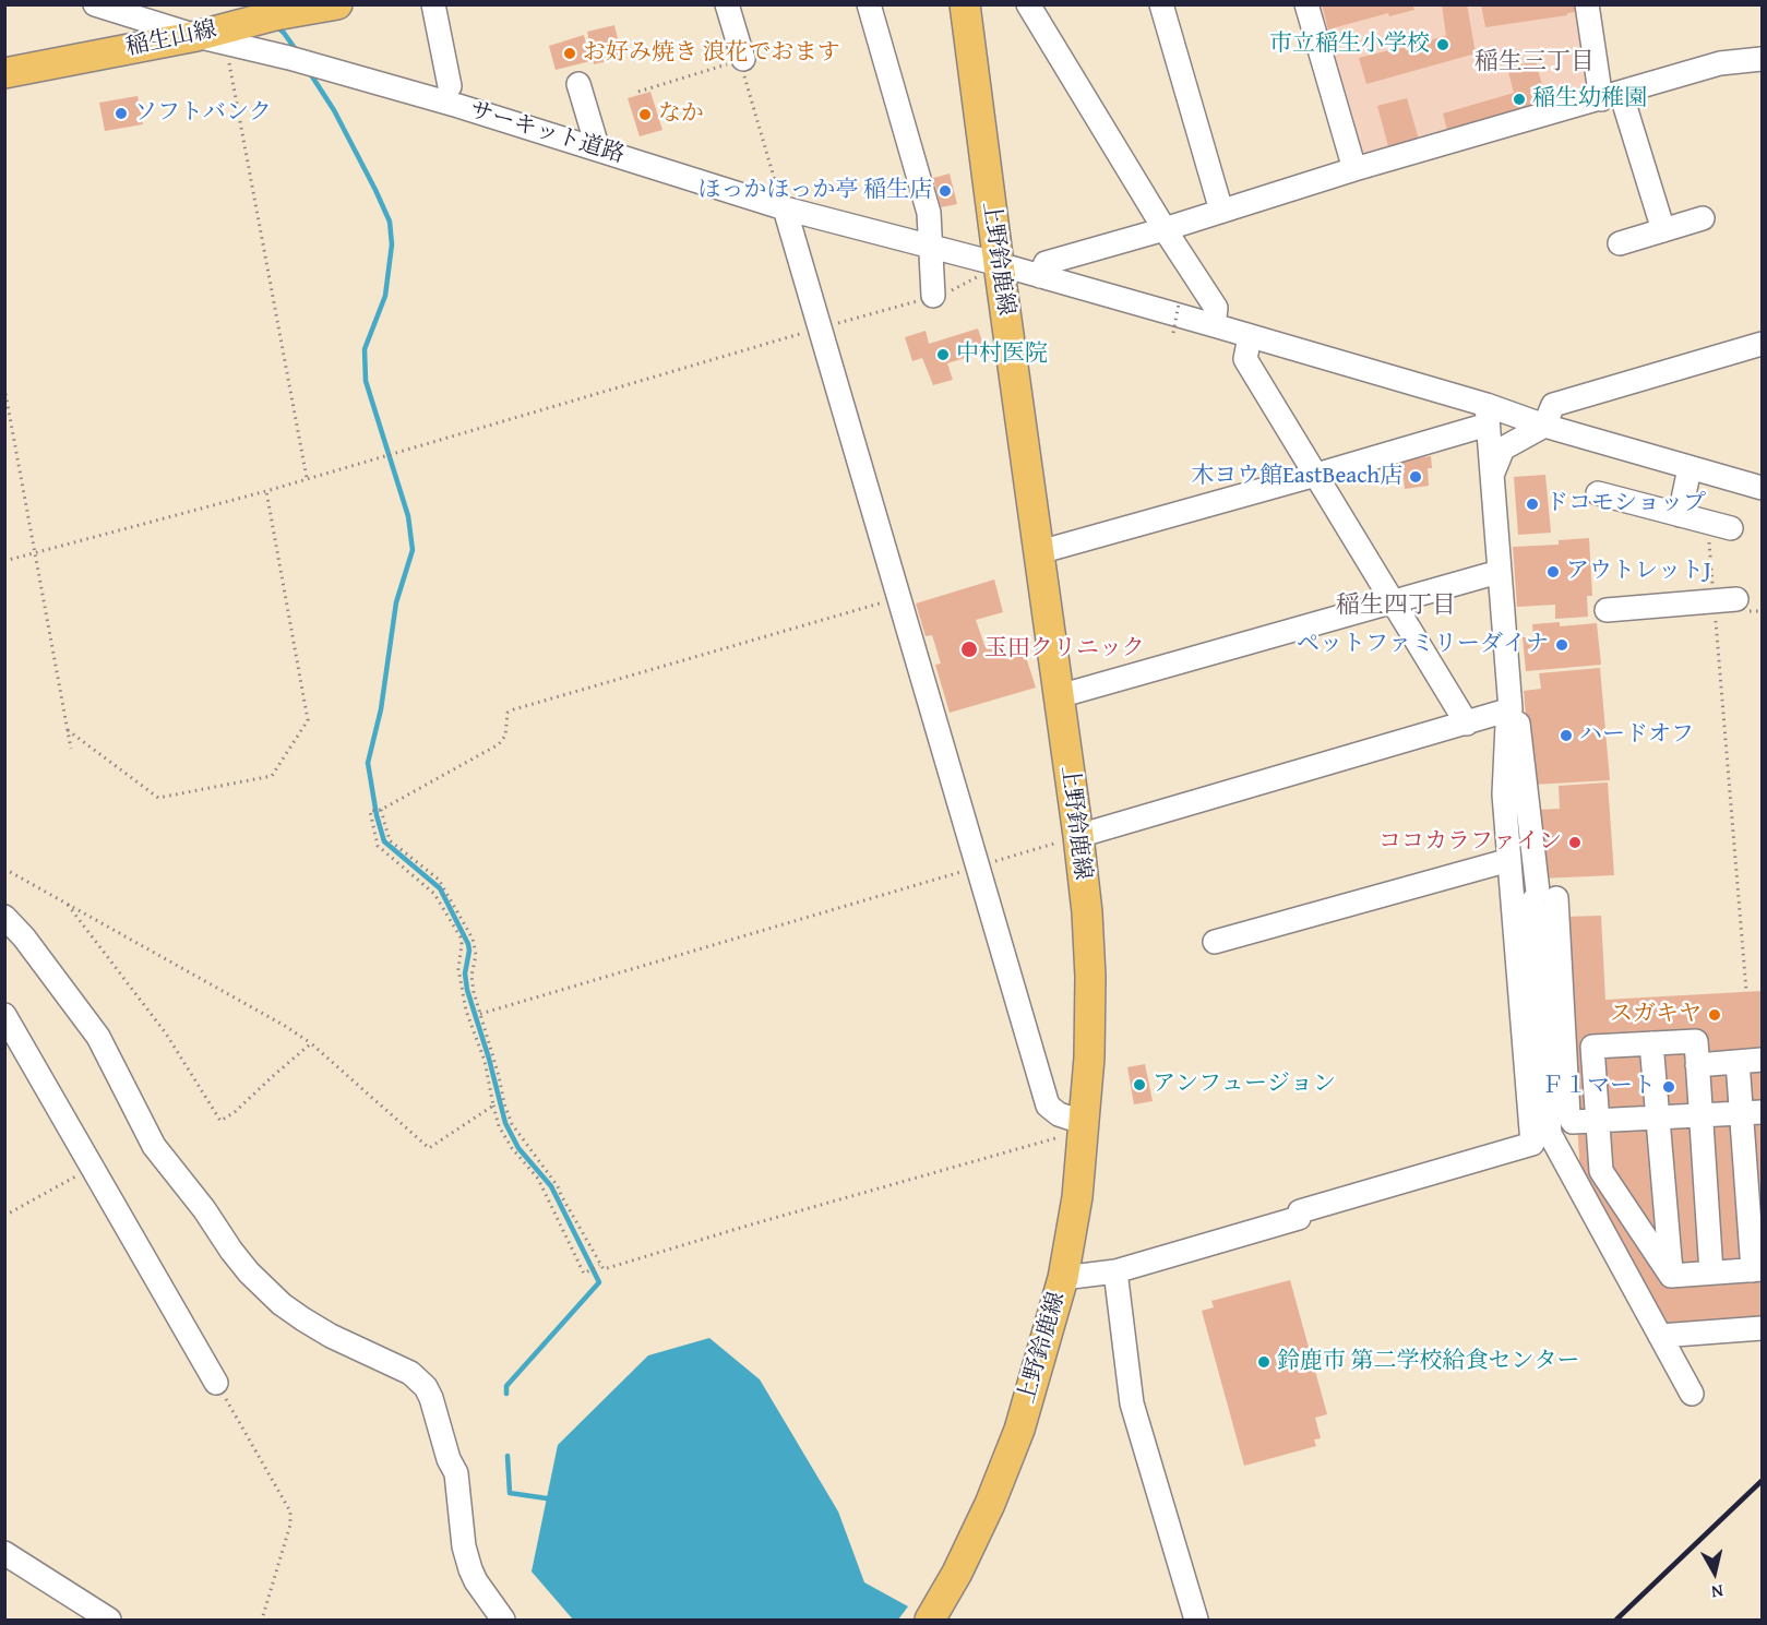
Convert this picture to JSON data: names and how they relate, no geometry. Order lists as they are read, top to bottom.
{
  "streets": {
    "main road": ["稲生山線", "上野鈴鹿線"],
    "street": ["サーキット道路"]
  },
  "crossings": [
    ["稲生山線", "サーキット道路"],
    ["サーキット道路", "上野鈴鹿線"]
  ],
  "districts": ["稲生三丁目", "稲生四丁目"],
  "places": [
    "市立稲生小学校",
    "お好み焼き 浪花でおます",
    "稲生幼稚園",
    "ソフトバンク",
    "なか",
    "ほっかほっか亭 稲生店",
    "中村医院",
    "木ヨウ館EastBeach店",
    "ドコモショップ",
    "アウトレットJ",
    "ペットファミリーダイナ",
    "玉田クリニック",
    "ハードオフ",
    "ココカラファイン",
    "スガキヤ",
    "アンフュージョン",
    "Ｆ１マート",
    "鈴鹿市 第二学校給食センター"
  ],
  "north": "bottom"
}
